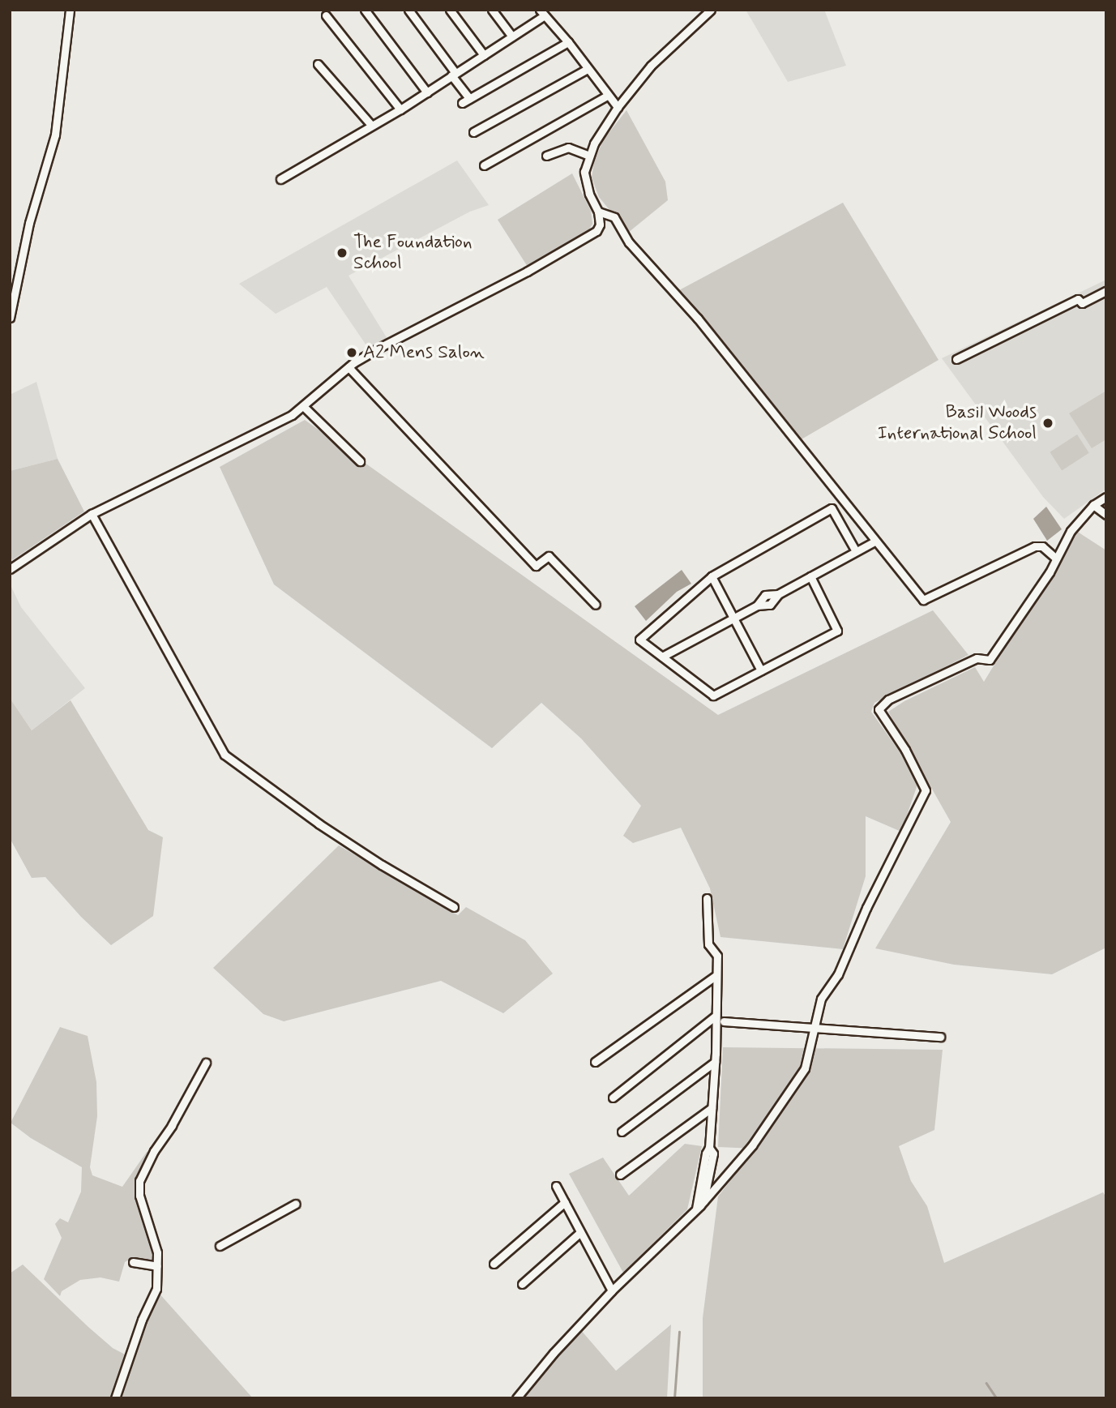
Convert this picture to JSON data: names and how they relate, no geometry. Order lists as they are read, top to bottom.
{
  "places": ["The Foundation School", "A2 Mens Salon", "Basil Woods International School"]
}
